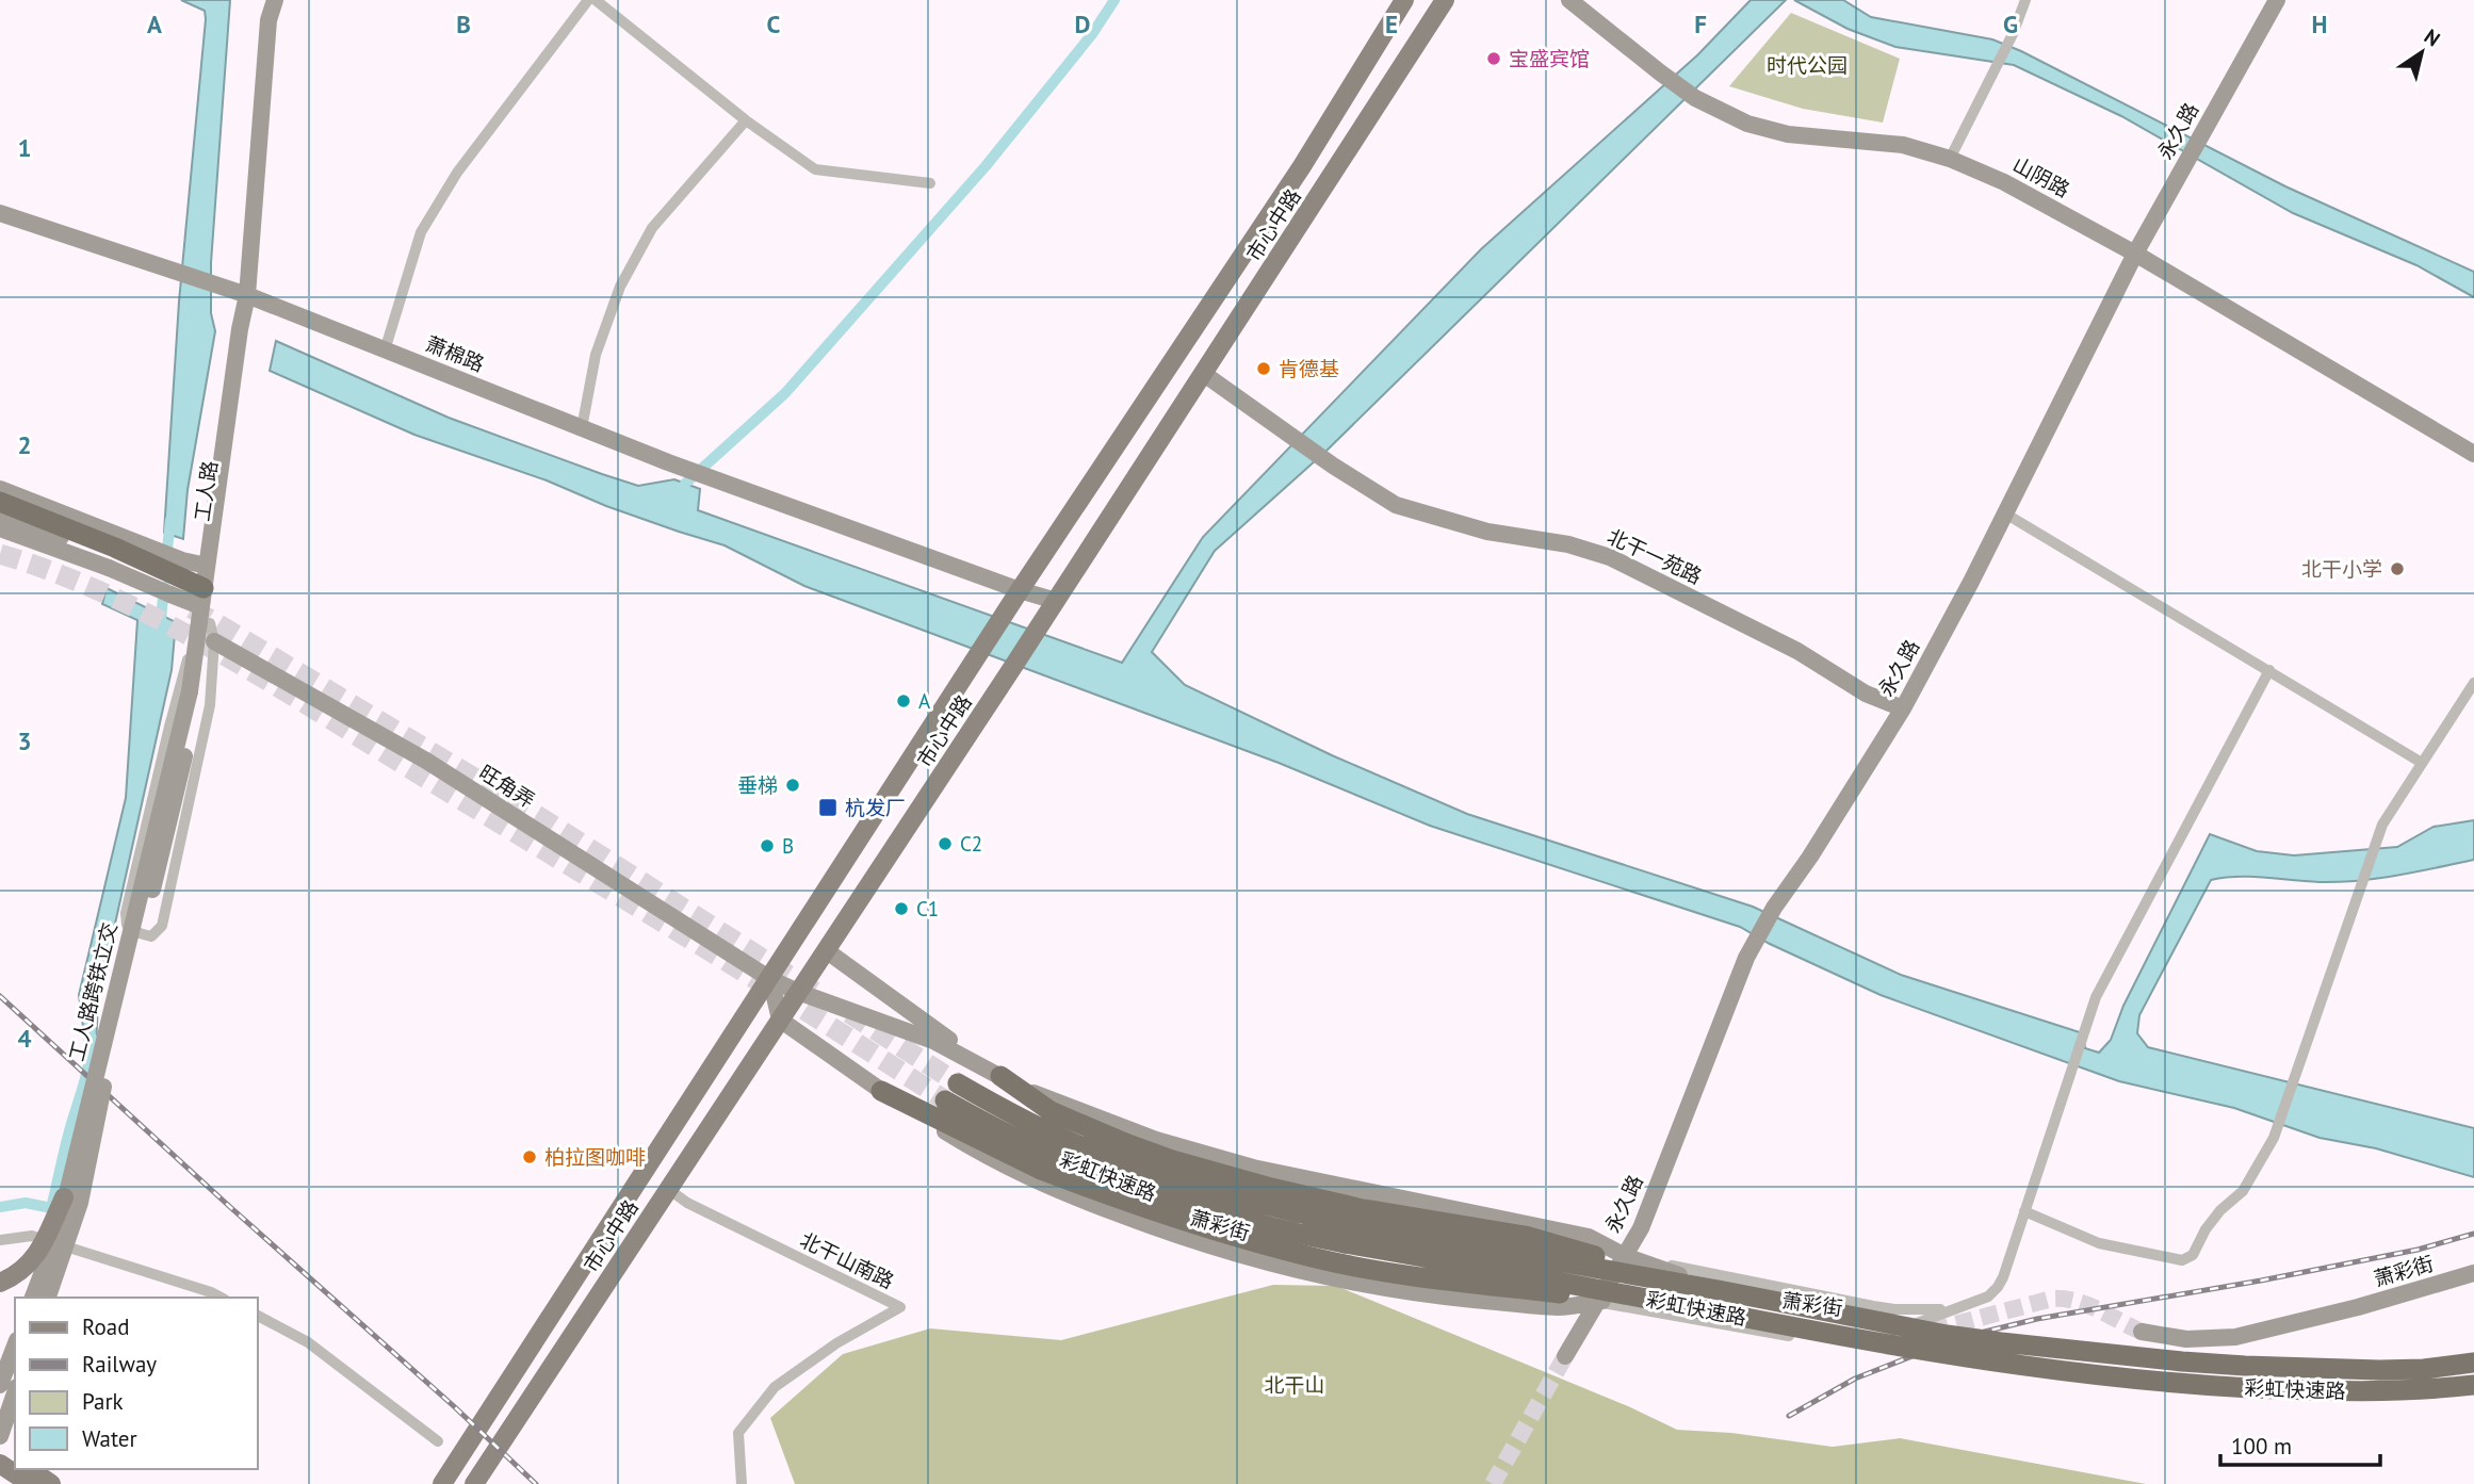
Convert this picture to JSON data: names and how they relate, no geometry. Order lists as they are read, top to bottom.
{
  "streets": {
    "highway": ["彩虹快速路"],
    "main road": [
      "永久路",
      "山阴路",
      "市心中路",
      "萧棉路",
      "工人路",
      "北干一苑路",
      "旺角弄",
      "工人路跨铁立交",
      "萧彩街"
    ],
    "street": ["北干山南路"]
  },
  "crossings": [
    ["永久路", "山阴路"],
    ["永久路", "北干一苑路"],
    ["永久路", "萧彩街"],
    ["市心中路", "萧棉路"],
    ["市心中路", "北干一苑路"],
    ["市心中路", "旺角弄"],
    ["市心中路", "萧彩街"],
    ["市心中路", "北干山南路"],
    ["萧棉路", "工人路"],
    ["工人路", "旺角弄"],
    ["工人路", "工人路跨铁立交"],
    ["旺角弄", "萧彩街"]
  ],
  "parks": ["时代公园", "北干山"],
  "places": {
    "other": [
      "宝盛宾馆",
      "肯德基",
      "北干小学",
      "A",
      "垂梯",
      "C2",
      "B",
      "C1",
      "柏拉图咖啡"
    ],
    "transit": ["杭发厂"]
  },
  "legend": [
    "Road",
    "Railway",
    "Park",
    "Water"
  ],
  "scale_bar": "100 m",
  "north": "top right",
  "grid": {
    "columns": [
      "A",
      "B",
      "C",
      "D",
      "E",
      "F",
      "G",
      "H"
    ],
    "rows": [
      "1",
      "2",
      "3",
      "4"
    ]
  }
}
